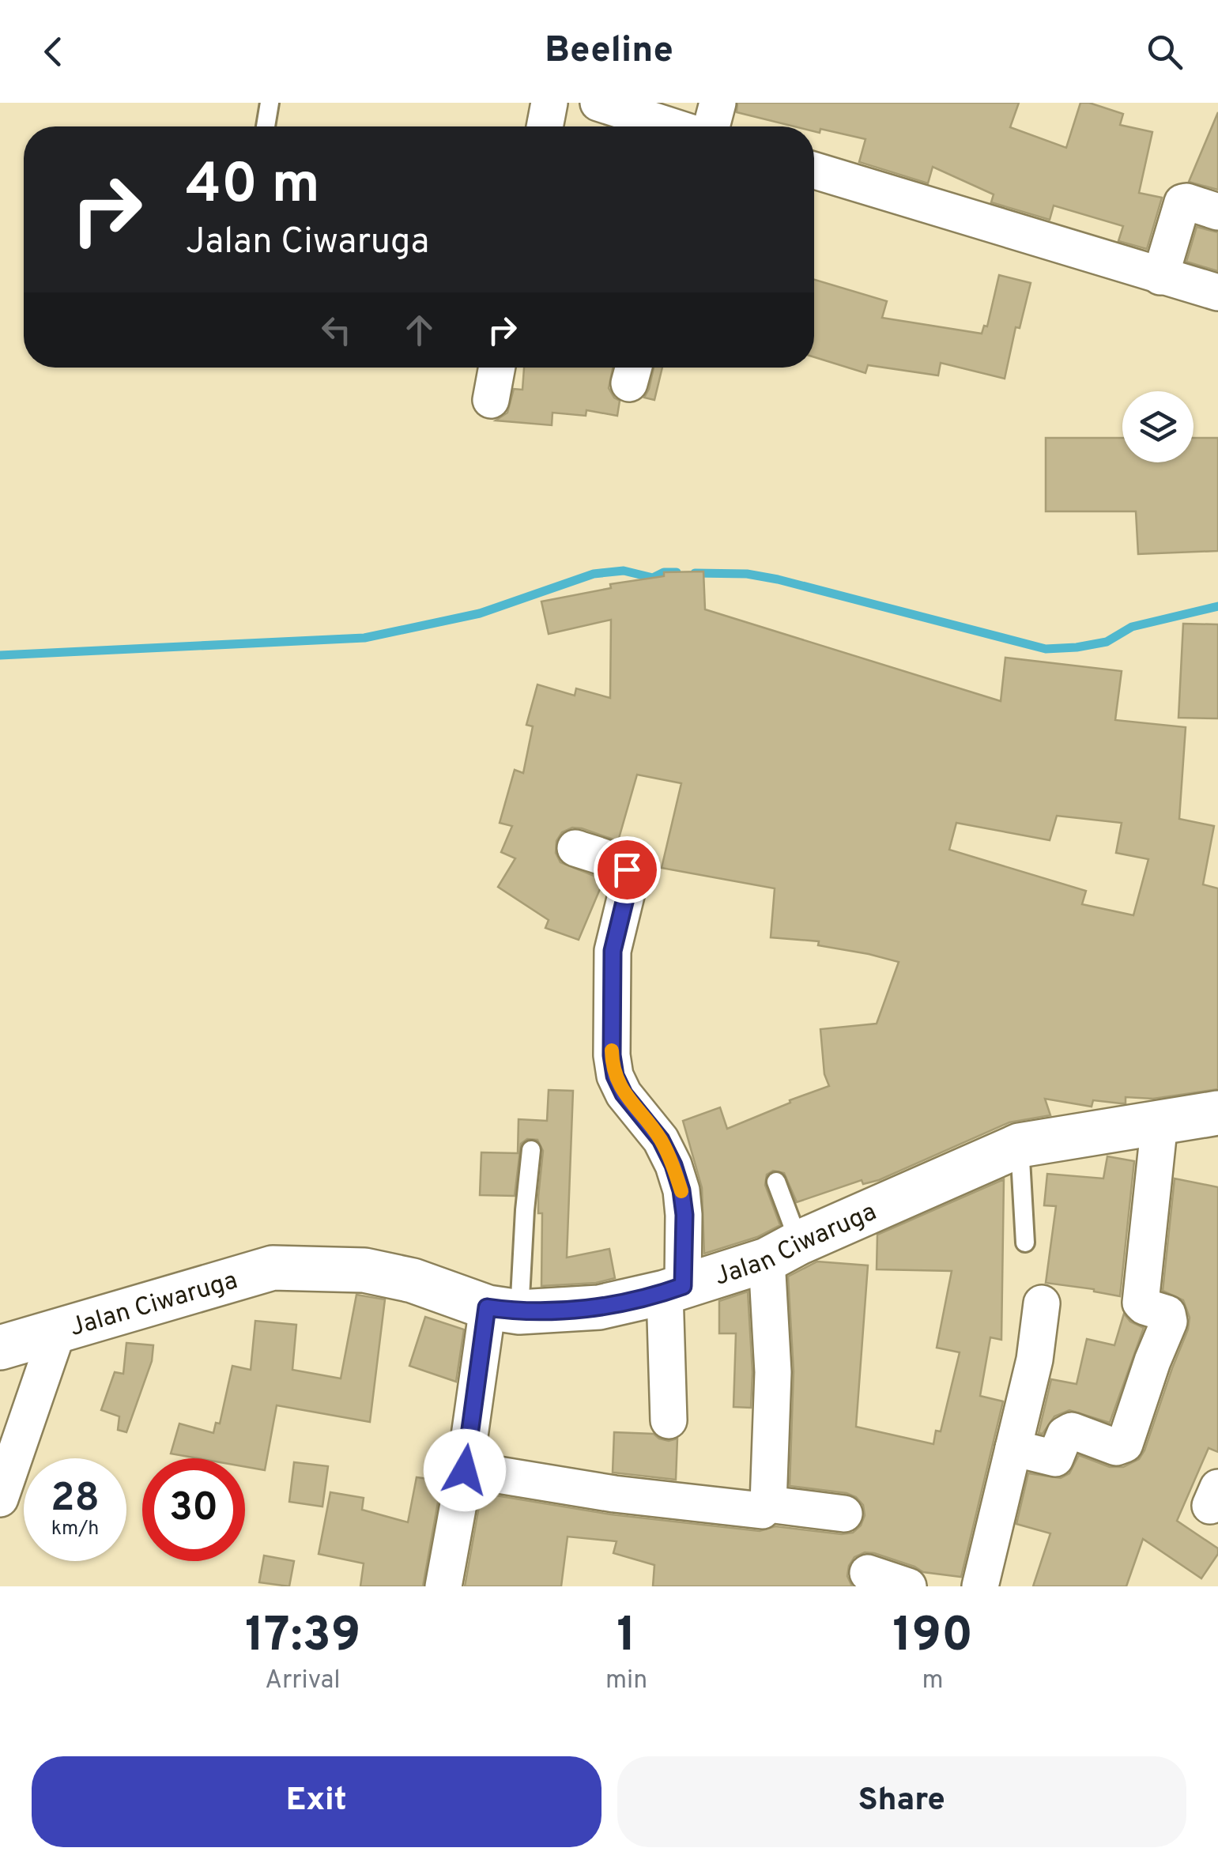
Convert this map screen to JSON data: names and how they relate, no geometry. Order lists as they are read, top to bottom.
{
  "streets": {
    "street": ["Jalan Ciwaruga"]
  },
  "page": {
    "header": "Beeline",
    "turn": ["40 m", "Jalan Ciwaruga"],
    "speed": "28 km/h",
    "limit": "30",
    "eta": [
      "17:39",
      "Arrival",
      "1",
      "min",
      "190",
      "m"
    ],
    "buttons": ["Exit", "Share"]
  }
}
